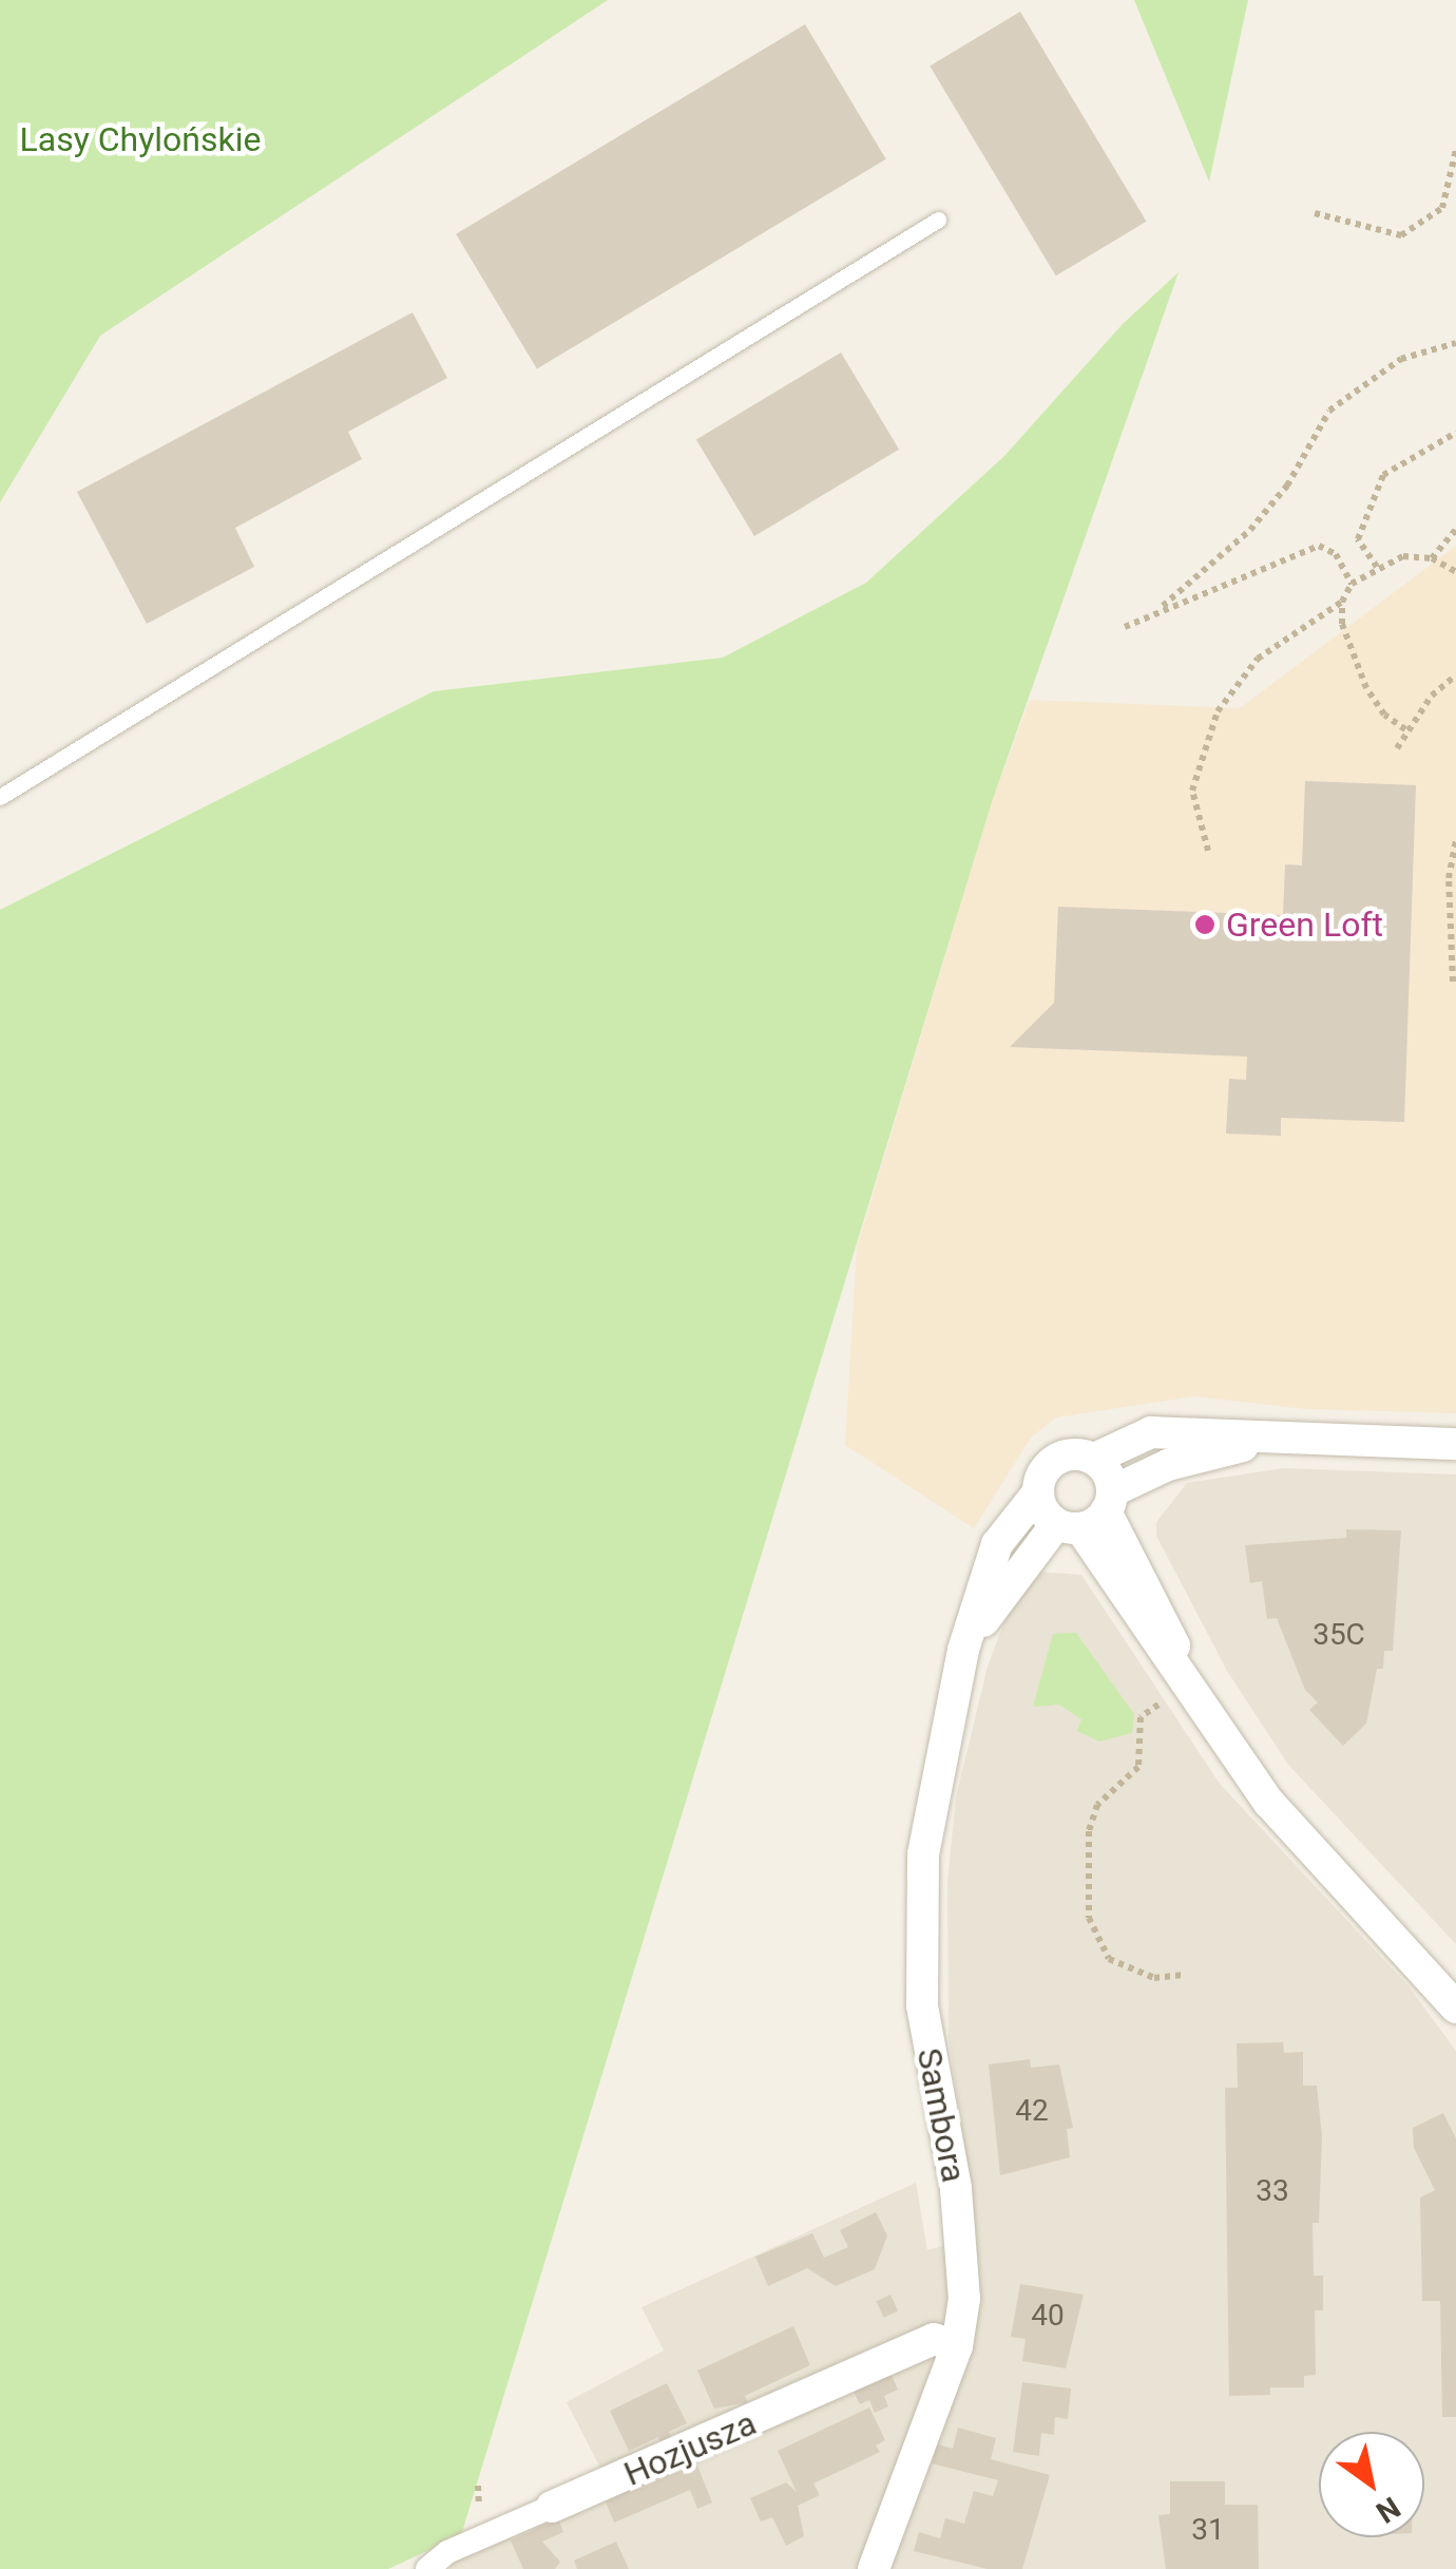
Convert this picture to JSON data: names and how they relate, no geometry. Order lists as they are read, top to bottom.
{
  "streets": {
    "street": ["Sambora", "Hozjusza"]
  },
  "crossings": [
    ["Sambora", "Hozjusza"]
  ],
  "parks": ["Lasy Chylońskie"],
  "places": ["Green Loft"],
  "house_numbers": [
    "35C",
    "42",
    "33",
    "40",
    "31"
  ],
  "north": "bottom right"
}
